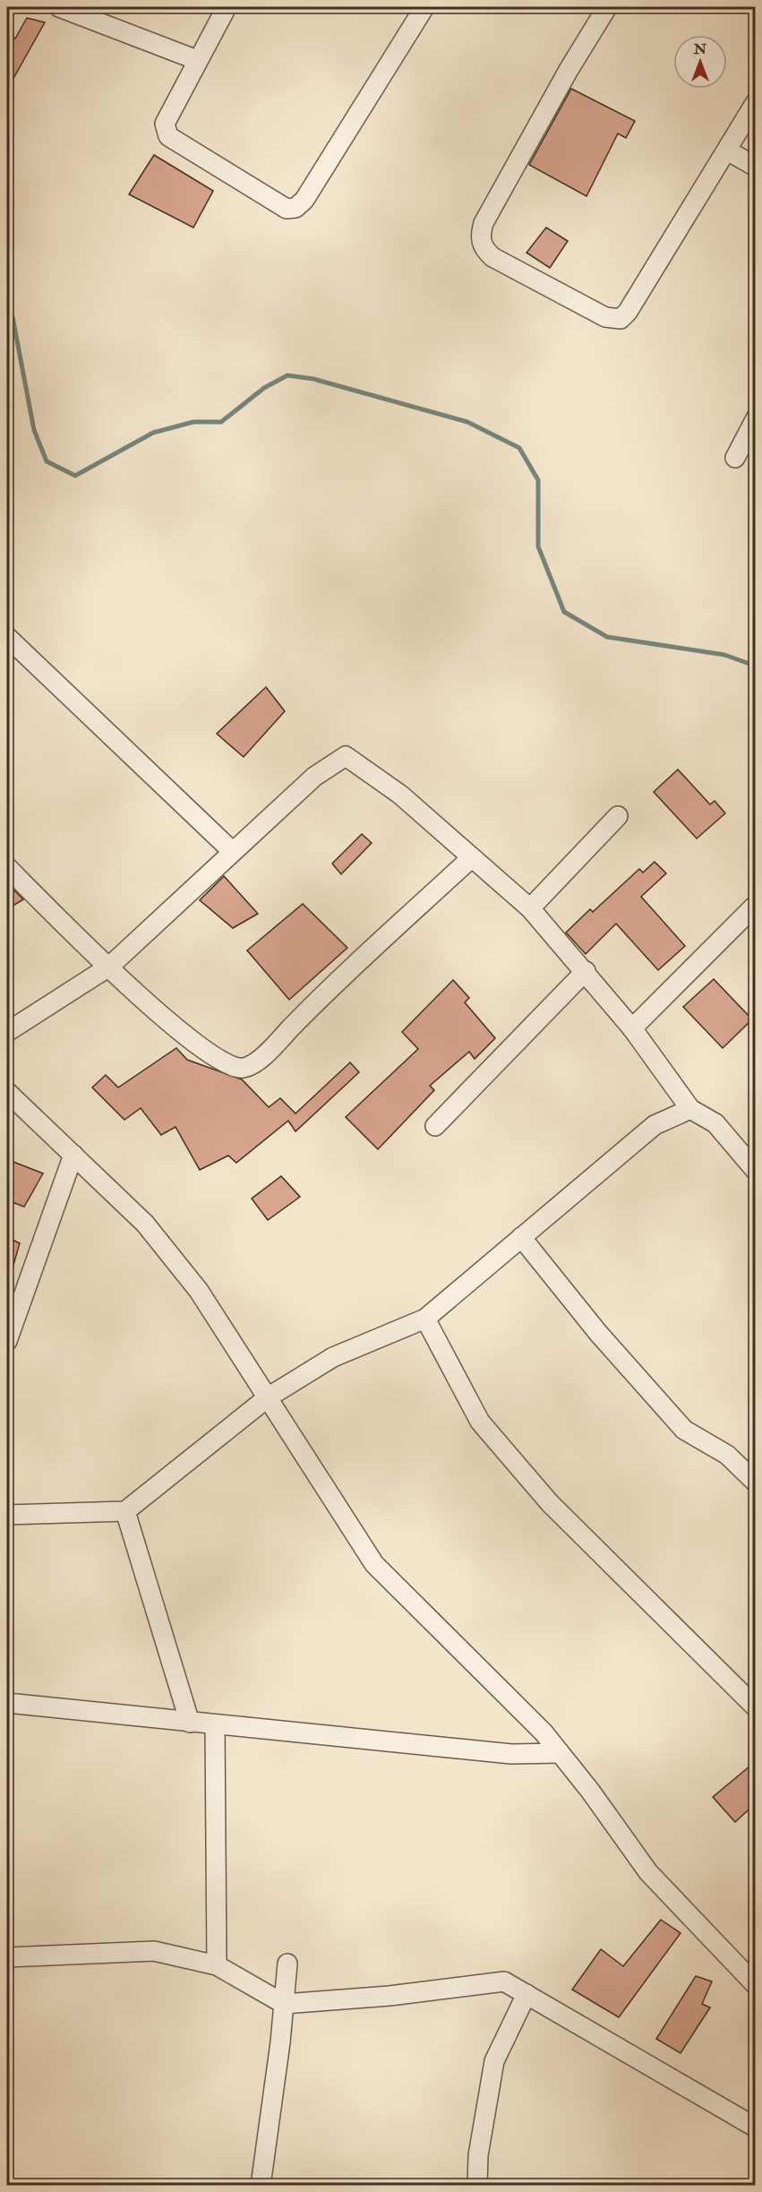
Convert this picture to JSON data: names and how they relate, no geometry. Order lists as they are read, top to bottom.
{
  "north": "top"
}
